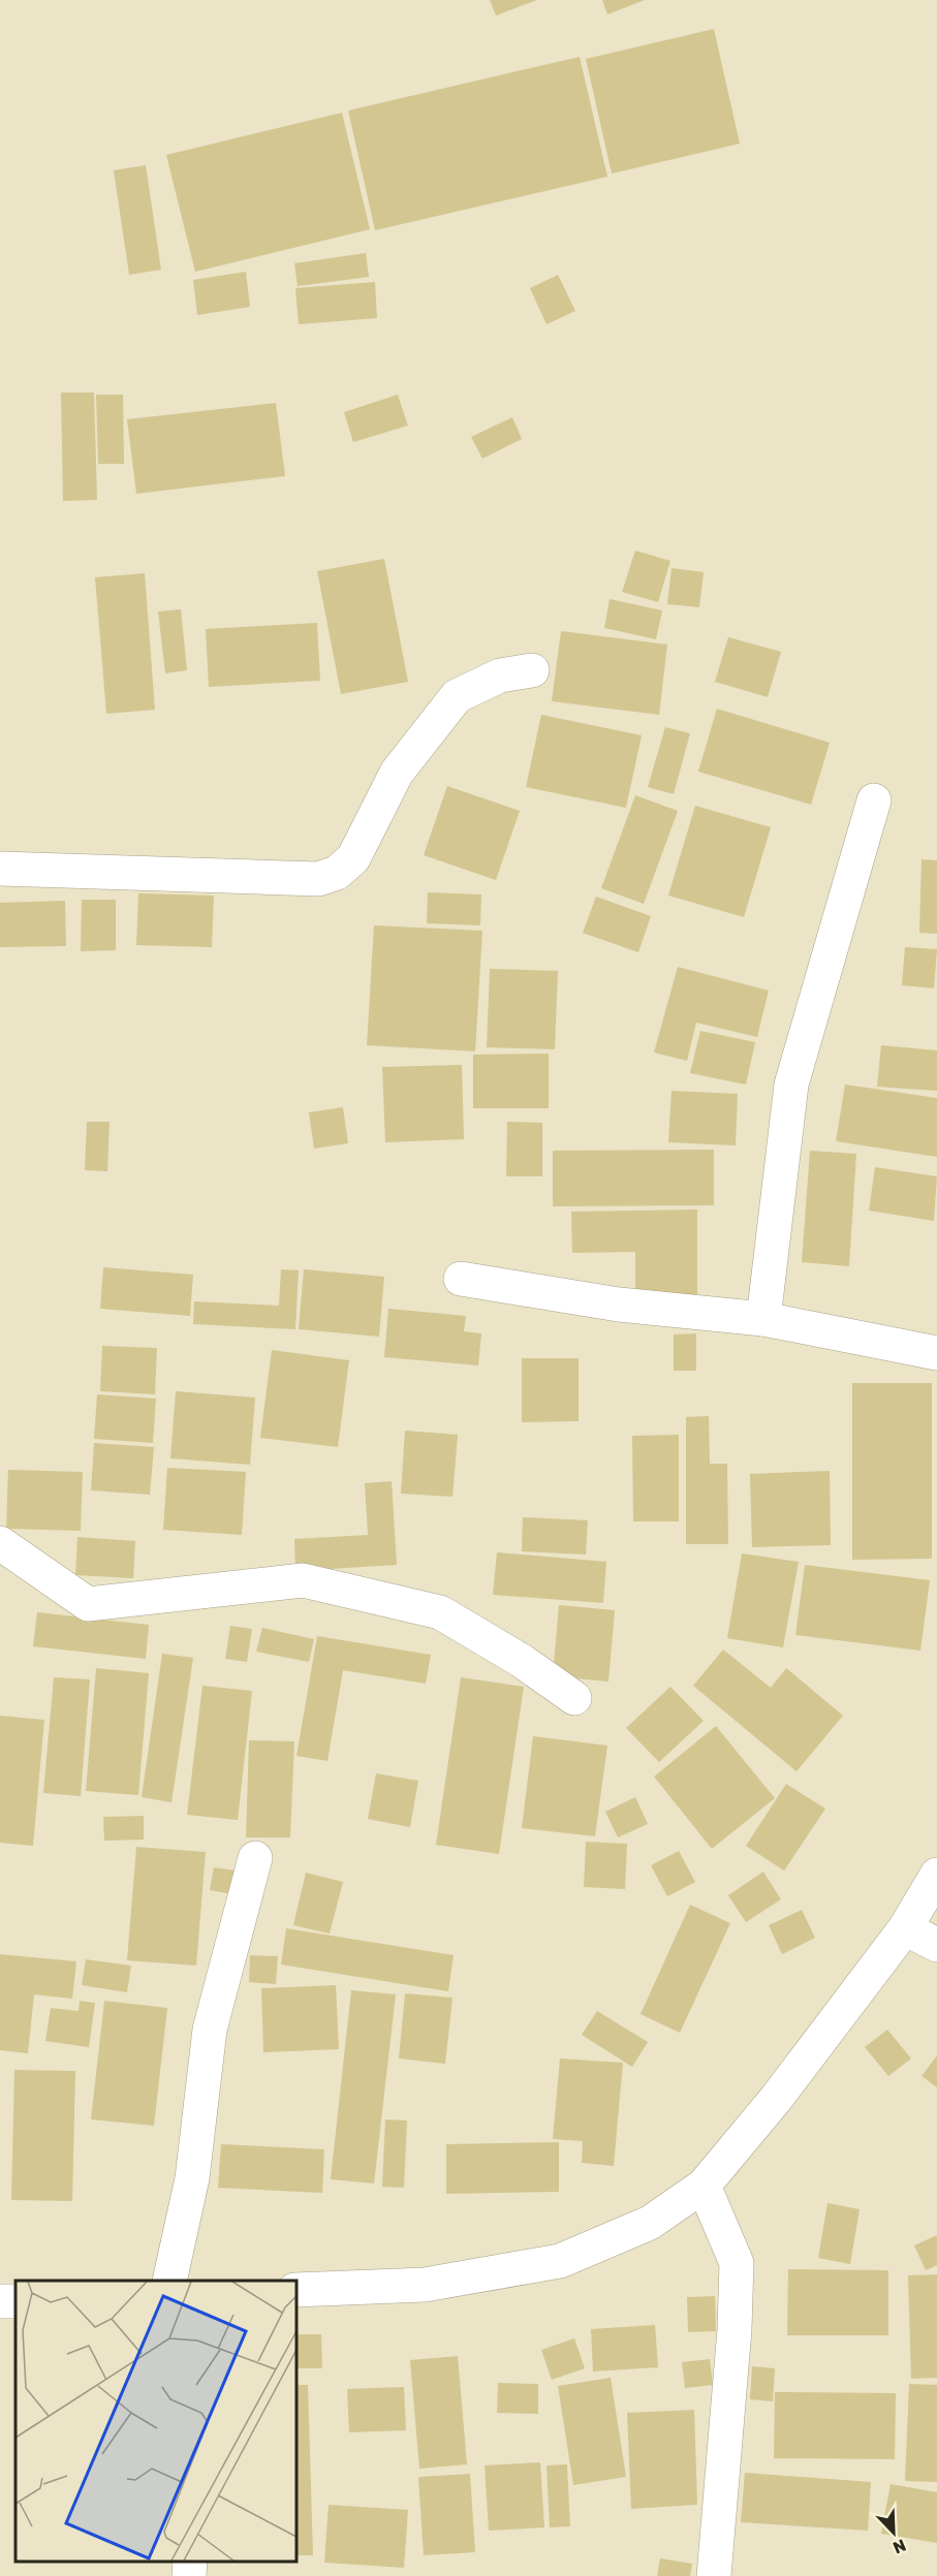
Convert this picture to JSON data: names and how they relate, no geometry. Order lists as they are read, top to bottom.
{
  "north": "bottom right"
}
